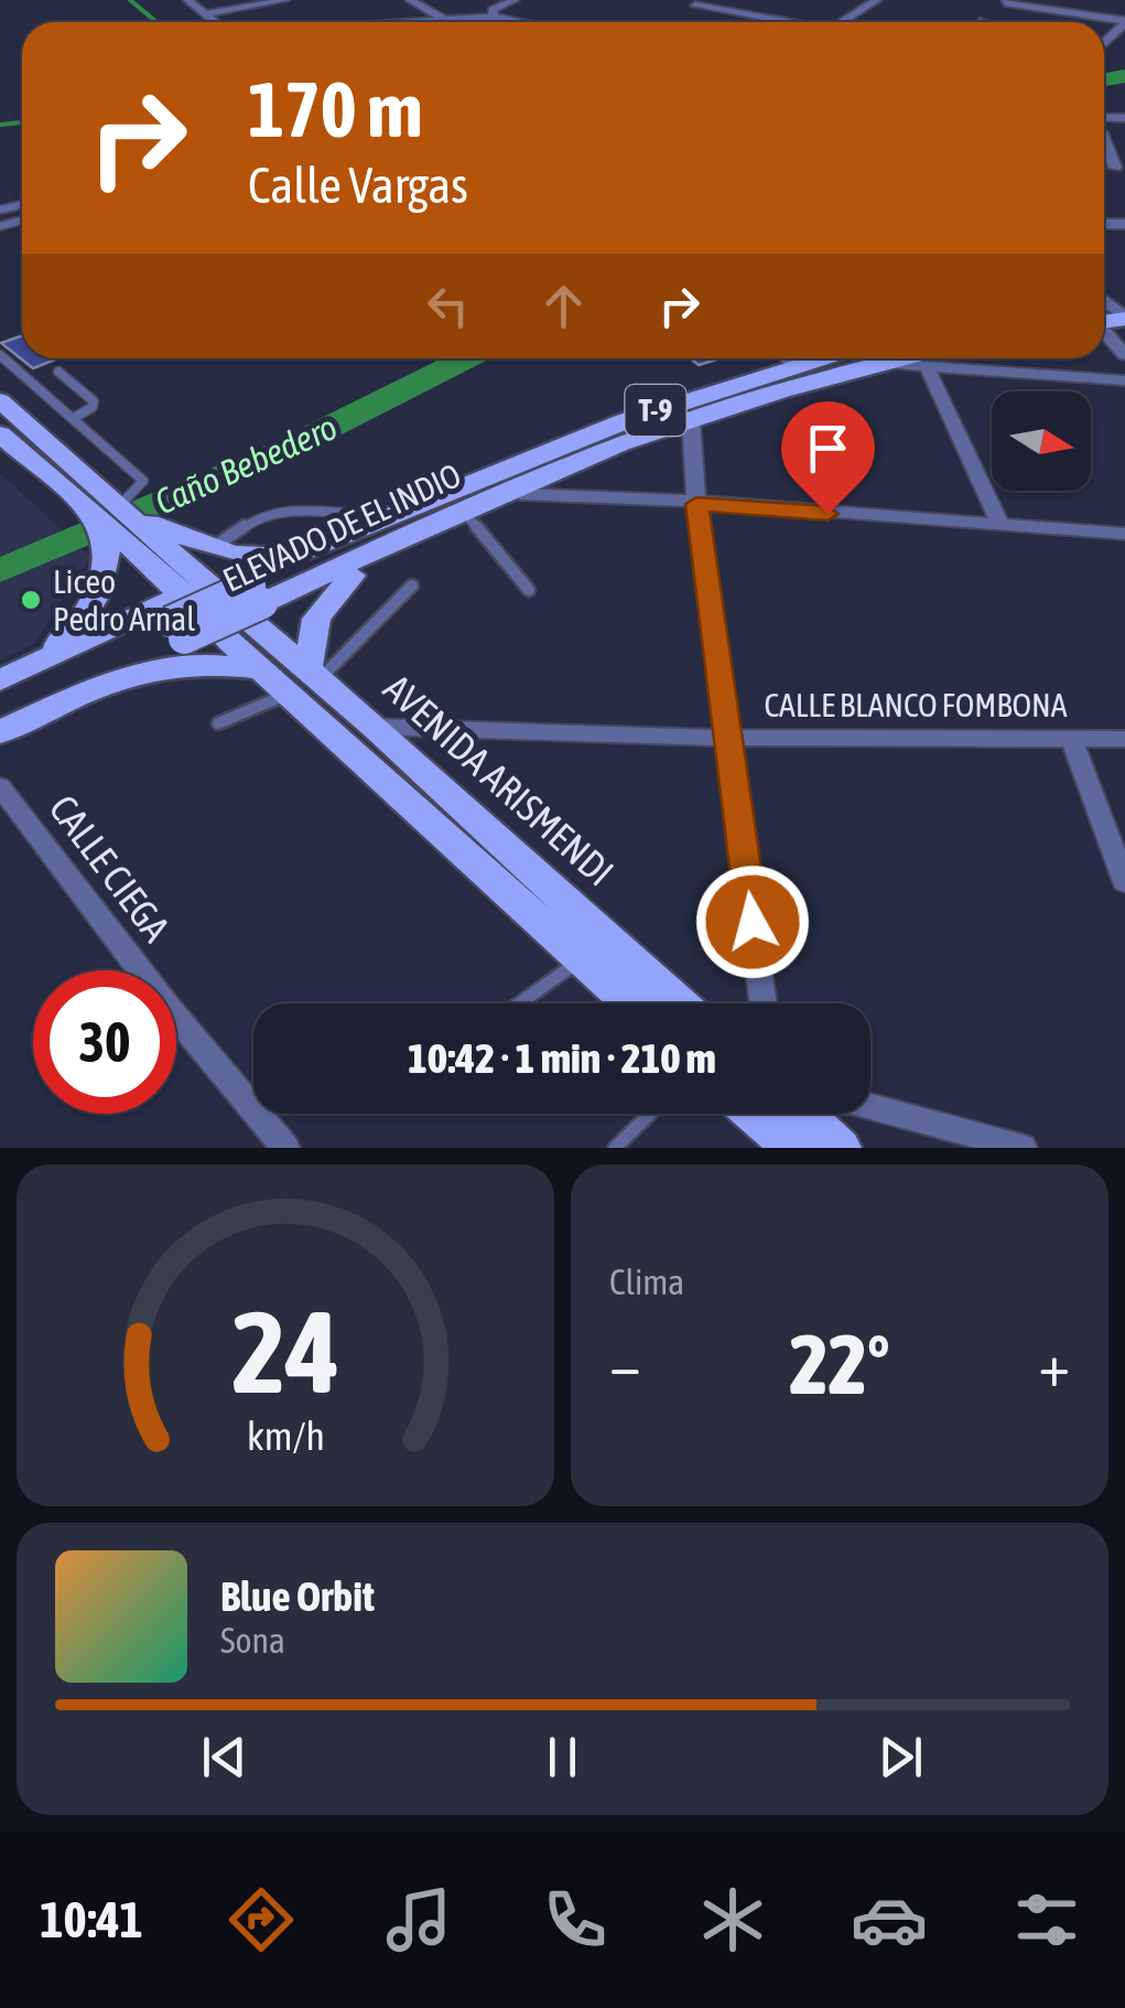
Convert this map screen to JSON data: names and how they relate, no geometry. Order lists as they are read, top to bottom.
{
  "streets": {
    "main road": ["T-9", "ELEVADO DE EL INDIO", "AVENIDA ARISMENDI"],
    "street": ["CALLE BLANCO FOMBONA", "CALLE CIEGA"]
  },
  "crossings": [
    ["T-9", "ELEVADO DE EL INDIO"],
    ["T-9", "AVENIDA ARISMENDI"],
    ["ELEVADO DE EL INDIO", "AVENIDA ARISMENDI"],
    ["CALLE BLANCO FOMBONA", "AVENIDA ARISMENDI"]
  ],
  "water": ["Caño Bebedero"],
  "places": ["Liceo Pedro Arnal"],
  "north": "right",
  "page": {
    "turn": ["170 m", "Calle Vargas"],
    "limit": "30",
    "trip": "10:42 · 1 min · 210 m",
    "tile": "Clima",
    "heat": ["−", "22°", "+"],
    "song": ["Blue Orbit", "Sona"],
    "tabs": "10:41",
    "gauge": ["24", "km/h"]
  }
}
